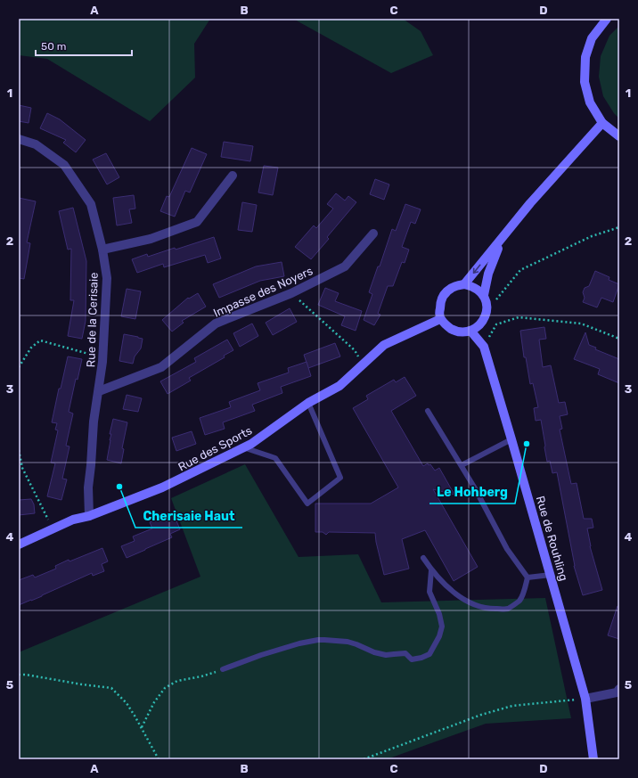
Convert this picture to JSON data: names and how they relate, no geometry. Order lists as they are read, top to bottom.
{
  "streets": {
    "street": [
      "Impasse des Noyers",
      "Rue de la Cerisaie",
      "Rue des Sports",
      "Rue de Rouhling"
    ]
  },
  "crossings": [
    ["Impasse des Noyers", "Rue de la Cerisaie"],
    ["Rue de la Cerisaie", "Rue des Sports"],
    ["Rue des Sports", "Rue de Rouhling"]
  ],
  "places": ["Le Hohberg", "Cherisaie Haut"],
  "scale_bar": "50 m",
  "grid": {
    "columns": [
      "A",
      "B",
      "C",
      "D"
    ],
    "rows": [
      "1",
      "2",
      "3",
      "4",
      "5"
    ]
  }
}
